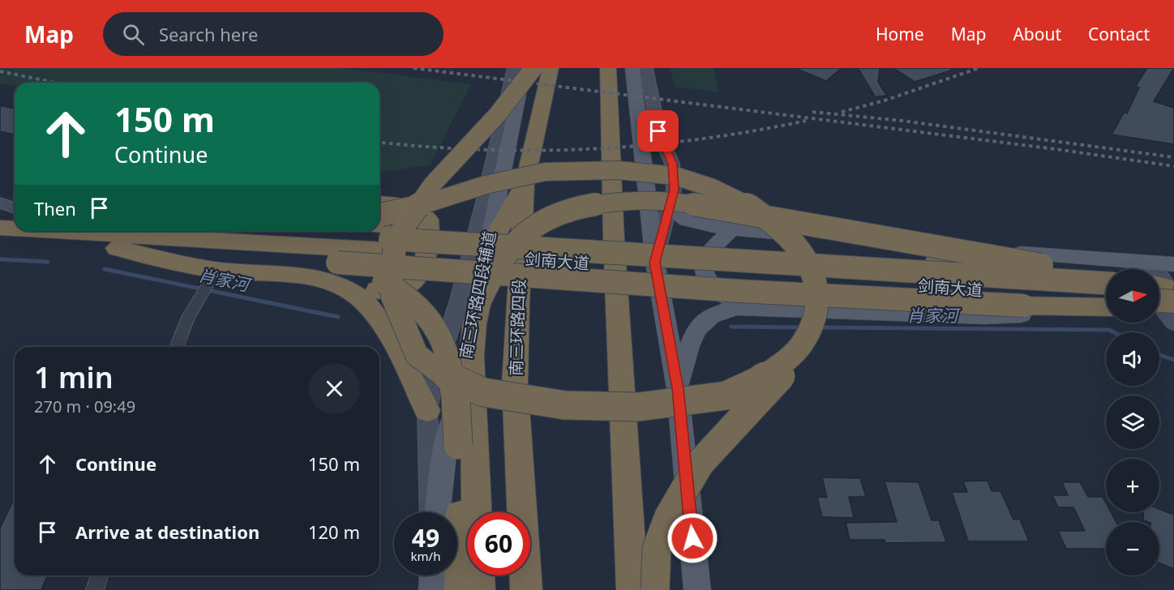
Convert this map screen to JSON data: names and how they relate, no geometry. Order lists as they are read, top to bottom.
{
  "streets": {
    "highway": ["剑南大道", "南三环路四段"],
    "main road": ["南三环路四段辅道"]
  },
  "water": ["肖家河"],
  "north": "right",
  "page": {
    "header": "Map",
    "search": "Search here",
    "nav": [
      "Home",
      "Map",
      "About",
      "Contact"
    ],
    "turn": ["150 m", "Continue"],
    "then": "Then",
    "map_buttons": ["+", "−"],
    "heading": ["1 min", "270 m · 09:49"],
    "list": [
      {
        "name": "Continue",
        "value": "150 m"
      },
      {
        "name": "Arrive at destination",
        "value": "120 m"
      }
    ],
    "speed": "49 km/h",
    "limit": "60"
  }
}
